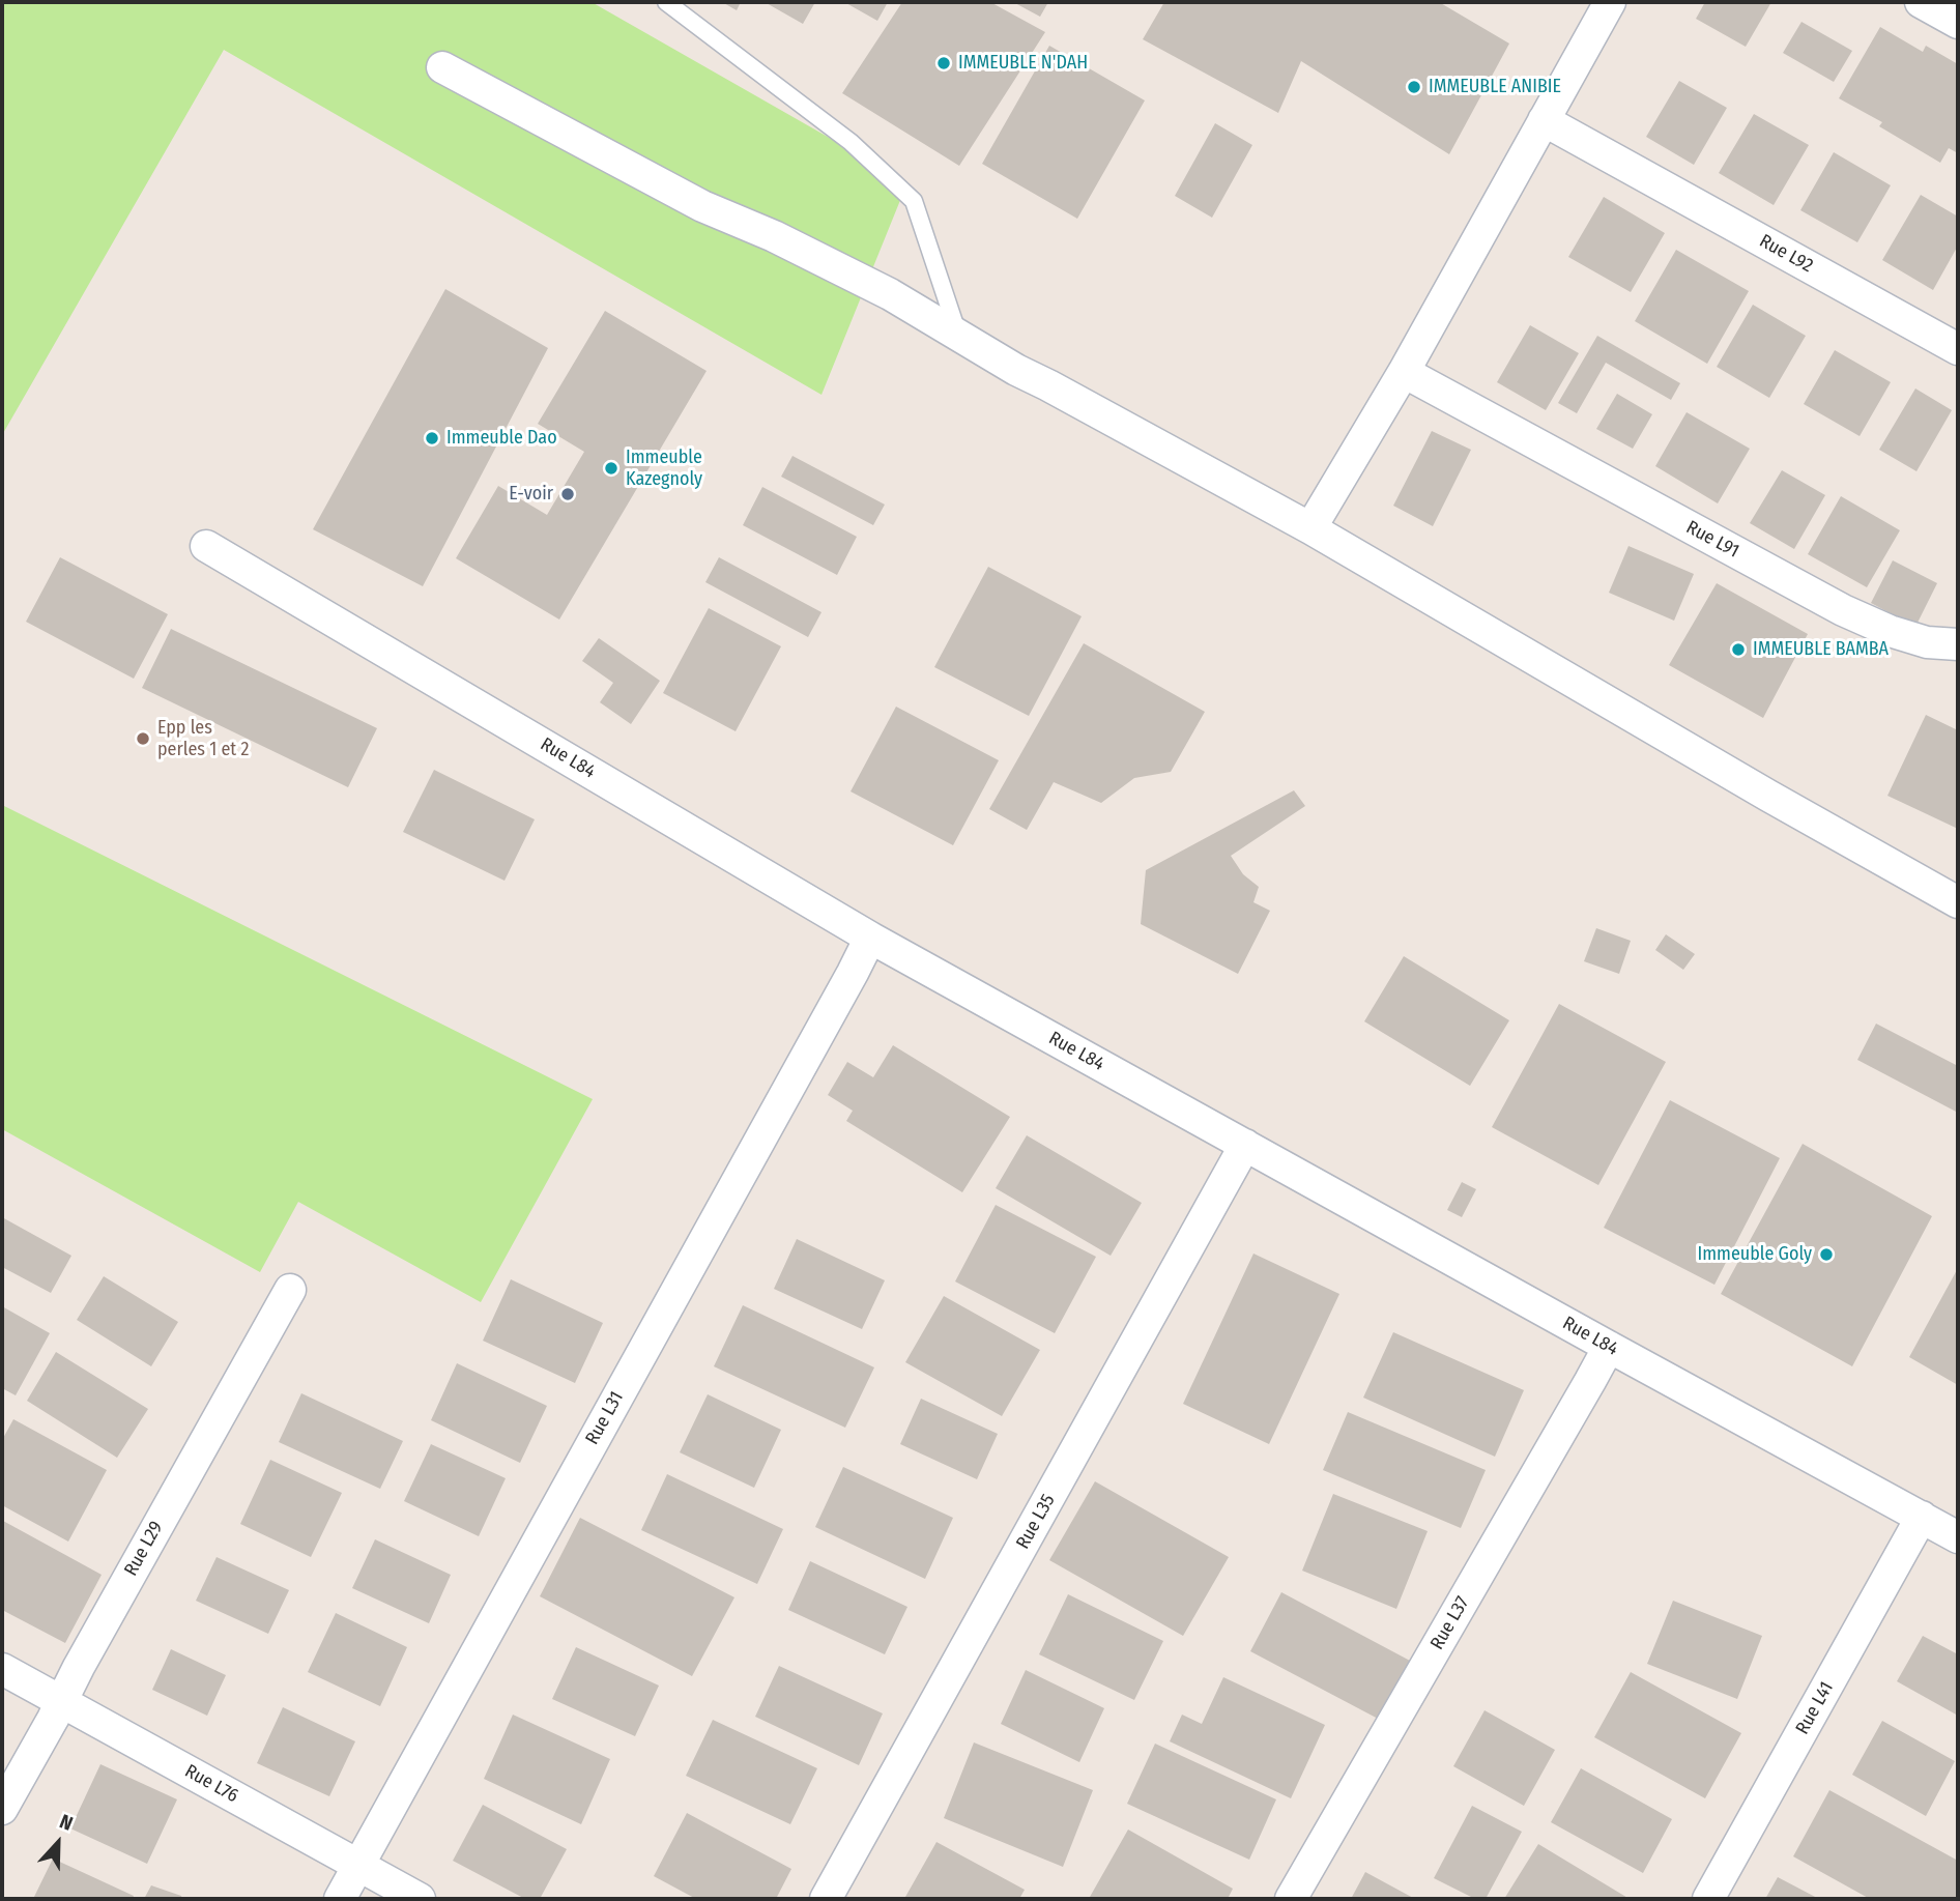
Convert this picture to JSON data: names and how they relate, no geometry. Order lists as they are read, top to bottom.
{
  "streets": {
    "street": [
      "Rue L92",
      "Rue L91",
      "Rue L84",
      "Rue L31",
      "Rue L35",
      "Rue L29",
      "Rue L37",
      "Rue L41",
      "Rue L76"
    ]
  },
  "crossings": [
    ["Rue L84", "Rue L31"],
    ["Rue L84", "Rue L35"],
    ["Rue L84", "Rue L37"],
    ["Rue L84", "Rue L41"],
    ["Rue L31", "Rue L76"],
    ["Rue L29", "Rue L76"]
  ],
  "places": [
    "IMMEUBLE N'DAH",
    "IMMEUBLE ANIBIE",
    "Immeuble Dao",
    "Immeuble Kazegnoly",
    "E-voir",
    "IMMEUBLE BAMBA",
    "Epp les perles 1 et 2",
    "Immeuble Goly"
  ],
  "north": "top"
}
